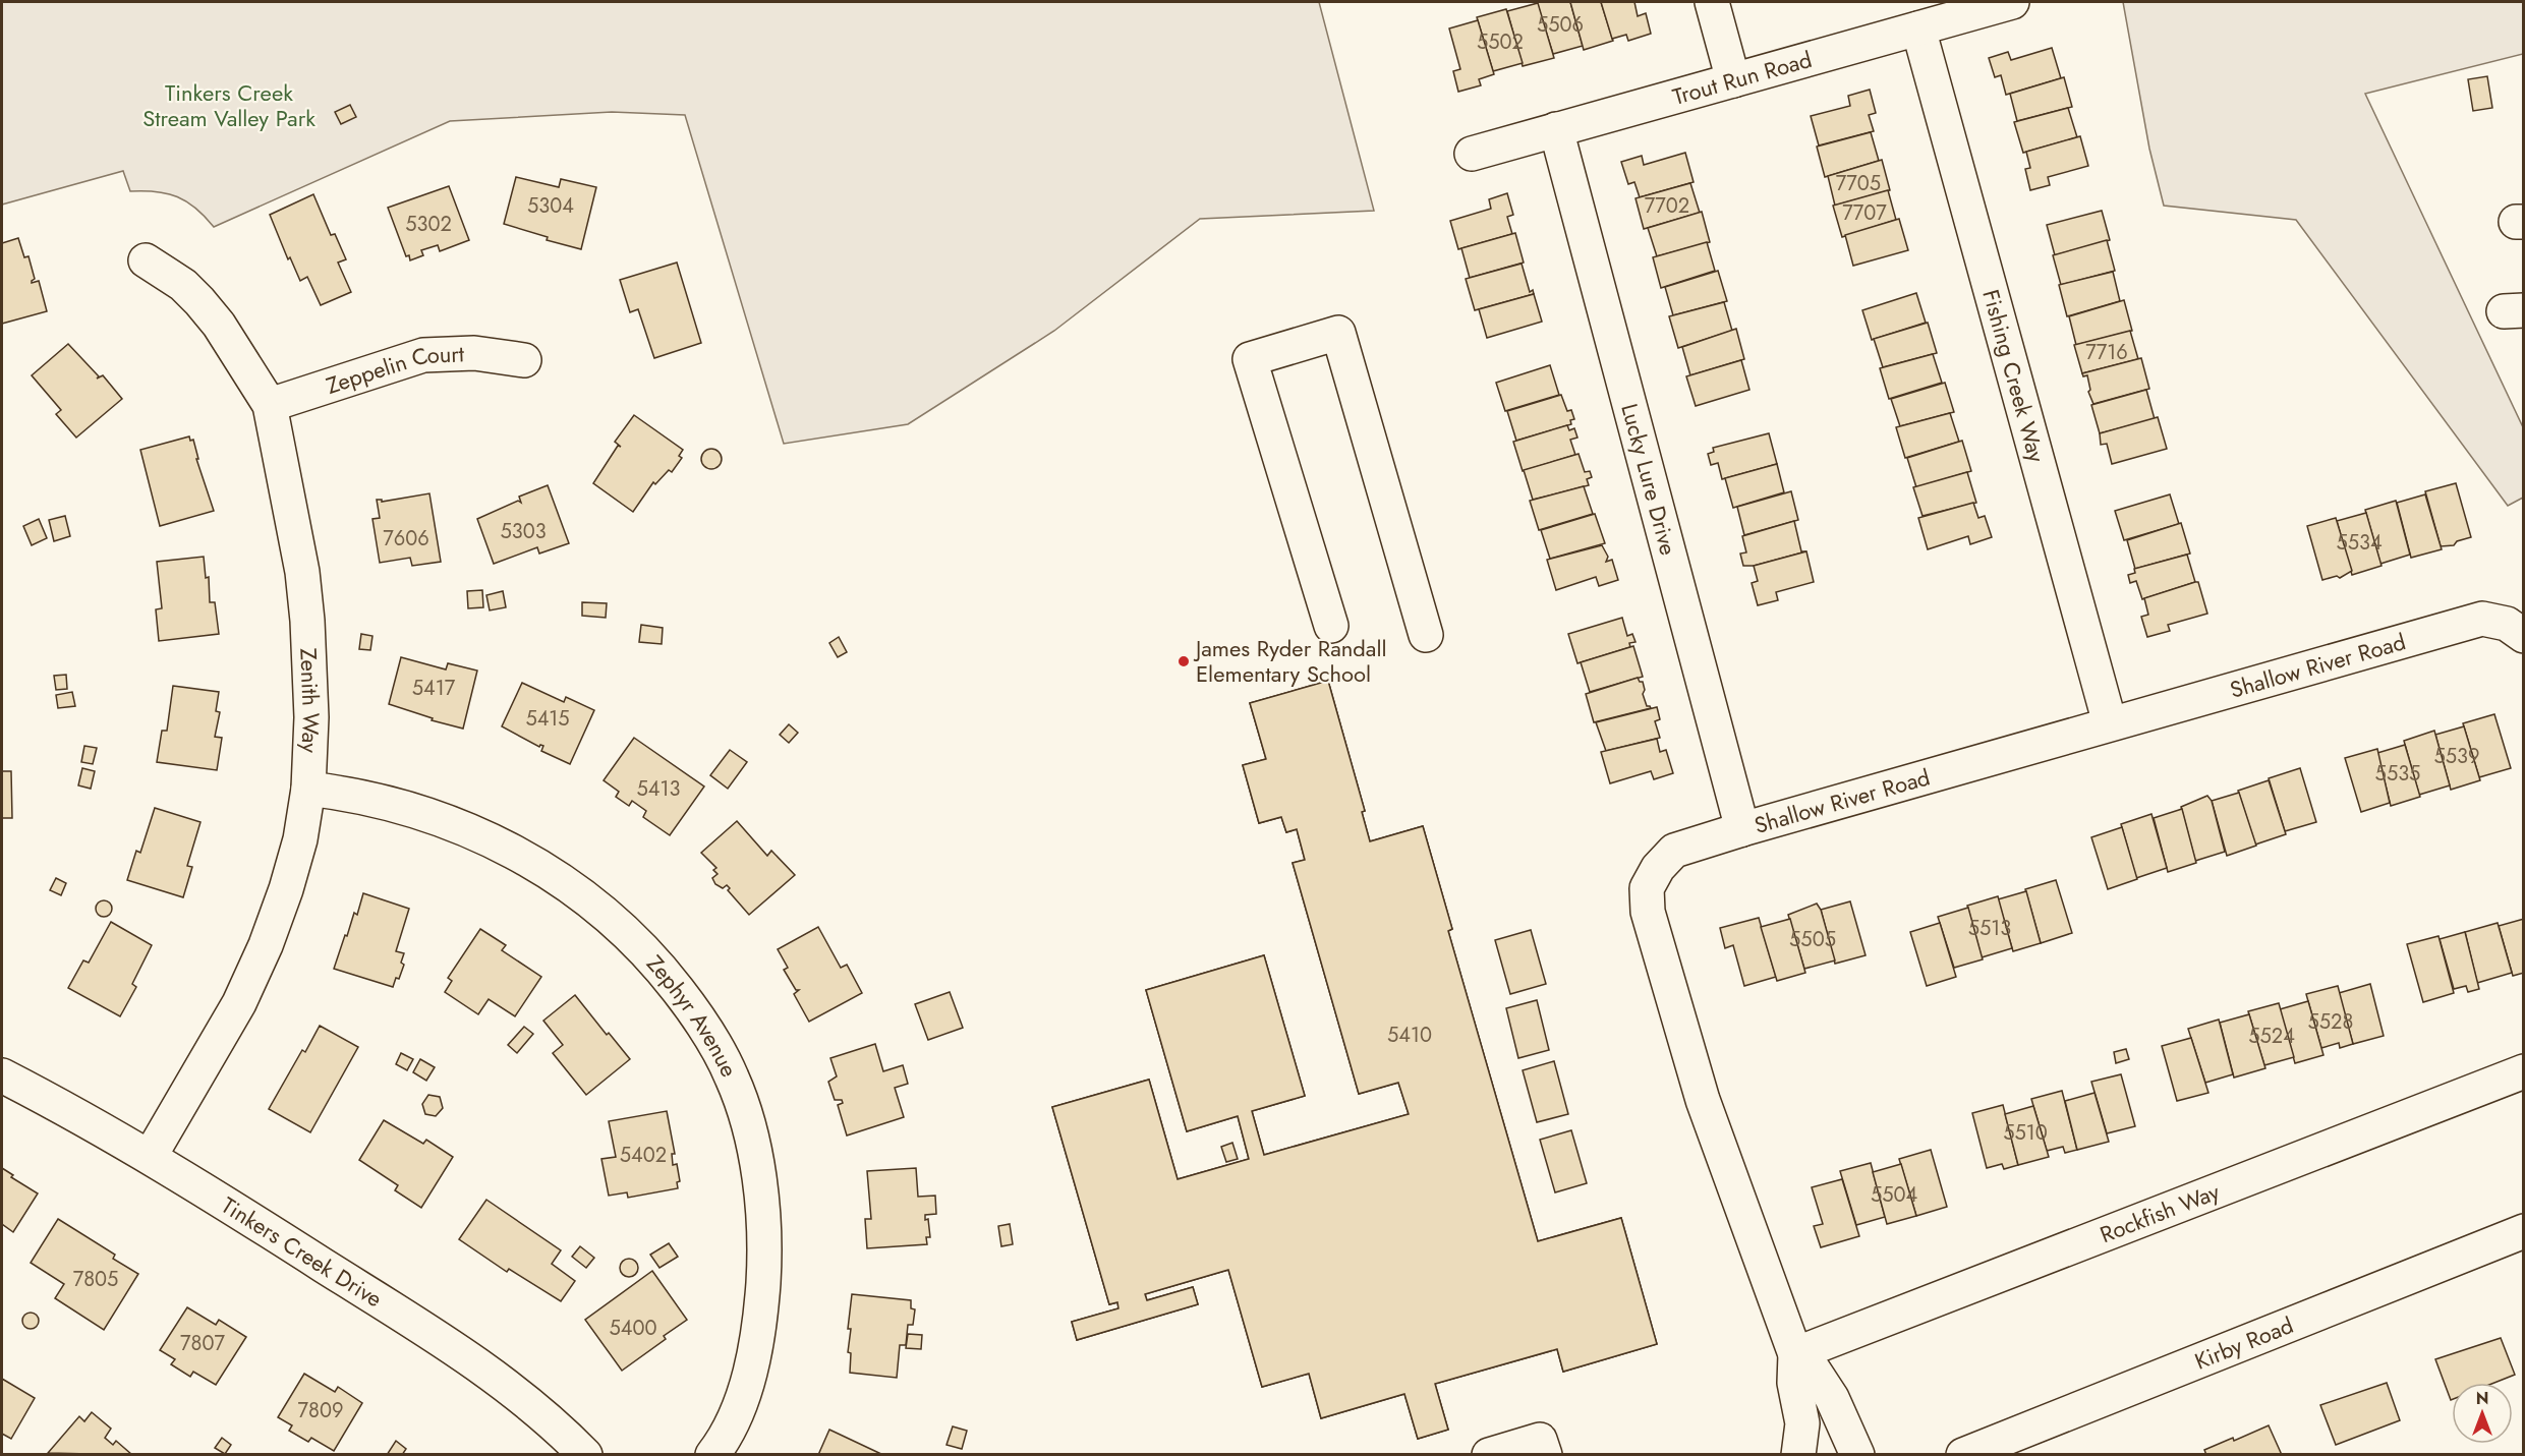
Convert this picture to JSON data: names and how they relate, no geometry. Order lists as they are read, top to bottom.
{
  "streets": {
    "street": [
      "Trout Run Road",
      "Zeppelin Court",
      "Fishing Creek Way",
      "Lucky Lure Drive",
      "Shallow River Road",
      "Zenith Way",
      "Zephyr Avenue",
      "Rockfish Way",
      "Tinkers Creek Drive",
      "Kirby Road"
    ]
  },
  "crossings": [
    ["Trout Run Road", "Fishing Creek Way"],
    ["Trout Run Road", "Lucky Lure Drive"],
    ["Zeppelin Court", "Zenith Way"],
    ["Fishing Creek Way", "Shallow River Road"],
    ["Lucky Lure Drive", "Shallow River Road"],
    ["Shallow River Road", "Rockfish Way"],
    ["Zenith Way", "Zephyr Avenue"],
    ["Zenith Way", "Tinkers Creek Drive"]
  ],
  "parks": ["Tinkers Creek Stream Valley Park"],
  "places": ["James Ryder Randall Elementary School"],
  "house_numbers": [
    "5506",
    "5502",
    "7705",
    "5304",
    "7702",
    "7707",
    "5302",
    "7716",
    "5303",
    "7606",
    "5534",
    "5417",
    "5415",
    "5539",
    "5535",
    "5413",
    "5513",
    "5505",
    "5528",
    "5410",
    "5524",
    "5510",
    "5402",
    "5504",
    "7805",
    "5400",
    "7807",
    "7809"
  ],
  "north": "top"
}
